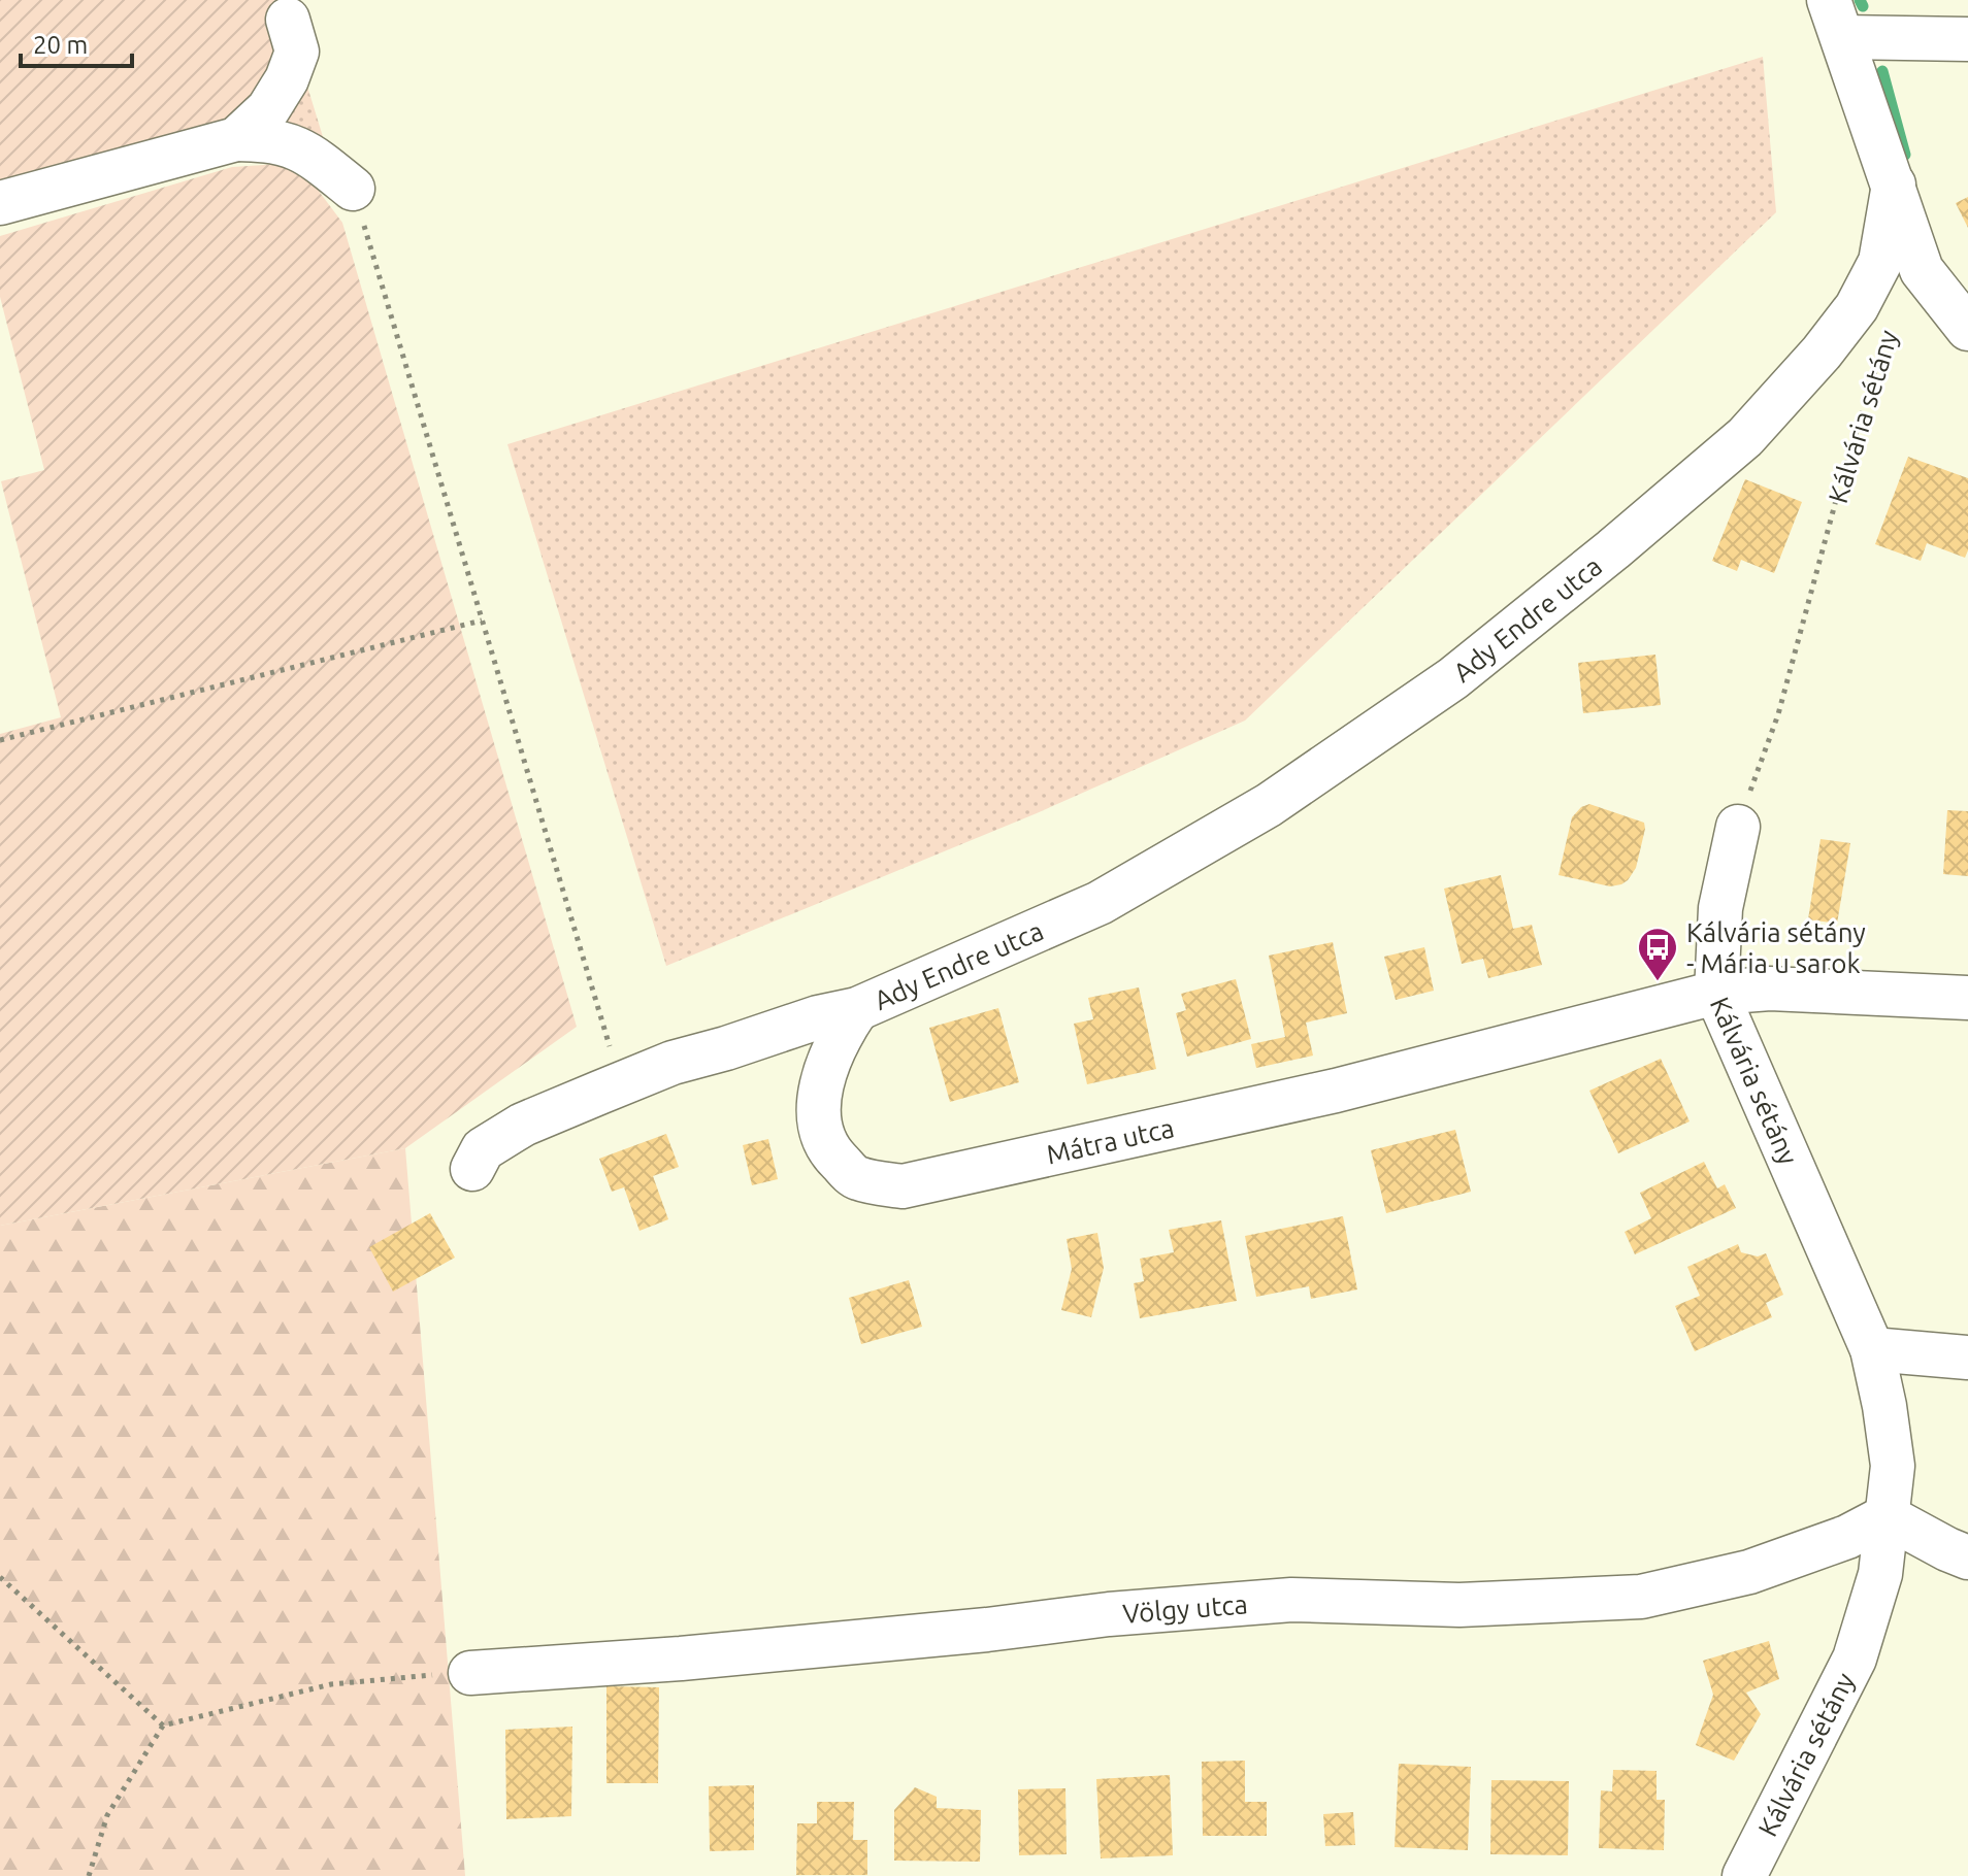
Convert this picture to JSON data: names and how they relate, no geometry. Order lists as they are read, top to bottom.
{
  "streets": {
    "street": [
      "Kálvária sétány",
      "Ady Endre utca",
      "Mátra utca",
      "Völgy utca"
    ]
  },
  "crossings": [
    ["Kálvária sétány", "Mátra utca"],
    ["Kálvária sétány", "Völgy utca"],
    ["Ady Endre utca", "Mátra utca"]
  ],
  "places": {
    "bus stop": ["Kálvária sétány - Mária u sarok"]
  },
  "scale_bar": "20 m"
}
